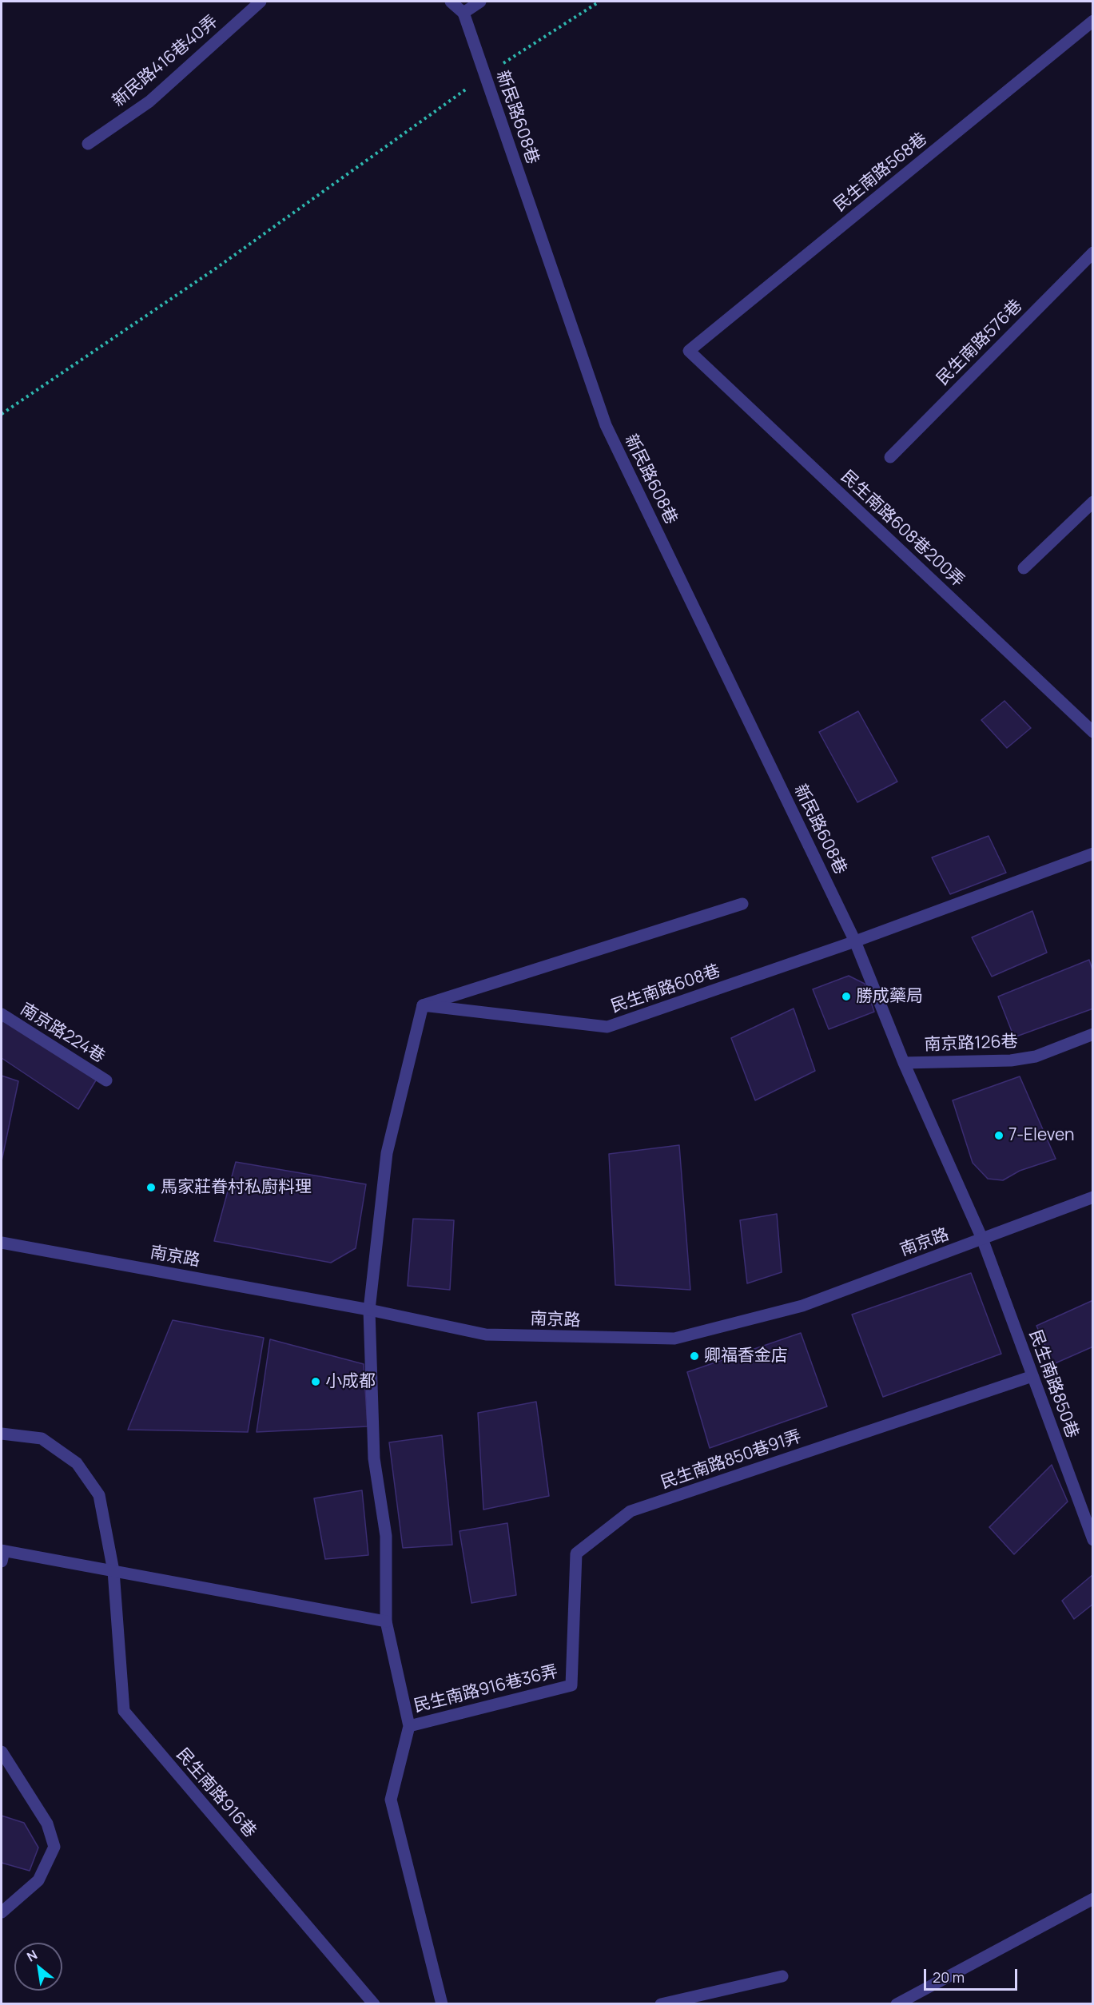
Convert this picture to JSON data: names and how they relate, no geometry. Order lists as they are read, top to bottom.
{
  "streets": {
    "street": [
      "新民路416巷40弄",
      "新民路608巷",
      "民生南路568巷",
      "民生南路576巷",
      "民生南路608巷200弄",
      "民生南路608巷",
      "南京路224巷",
      "南京路126巷",
      "南京路",
      "民生南路850巷",
      "民生南路850巷91弄",
      "民生南路916巷36弄",
      "民生南路916巷"
    ]
  },
  "crossings": [
    ["新民路608巷", "民生南路608巷"],
    ["新民路608巷", "南京路126巷"],
    ["民生南路568巷", "民生南路608巷200弄"],
    ["民生南路608巷", "南京路126巷"],
    ["南京路126巷", "南京路"],
    ["南京路126巷", "民生南路850巷"],
    ["南京路", "民生南路850巷"],
    ["民生南路850巷", "民生南路850巷91弄"],
    ["民生南路850巷91弄", "民生南路916巷36弄"]
  ],
  "places": [
    "勝成藥局",
    "7-Eleven",
    "馬家莊眷村私廚料理",
    "卿福香金店",
    "小成都"
  ],
  "scale_bar": "20 m",
  "north": "top left"
}
